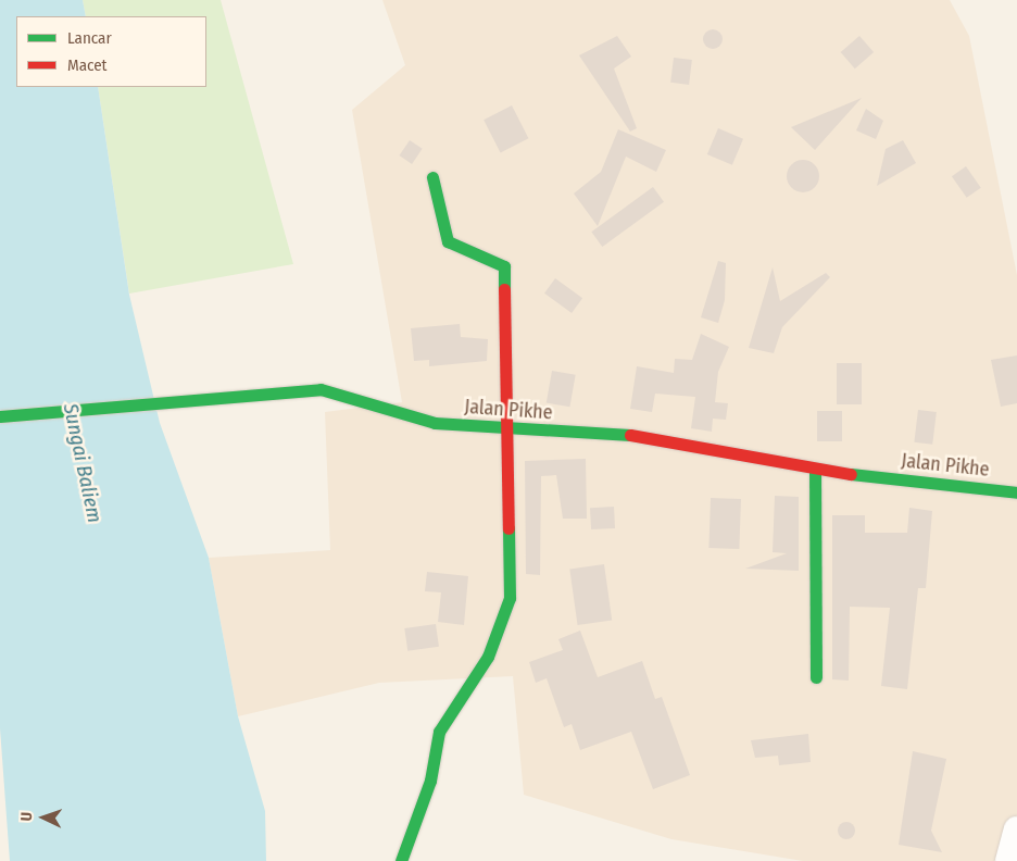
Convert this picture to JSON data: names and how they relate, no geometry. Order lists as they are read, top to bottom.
{
  "streets": {
    "main road": ["Jalan Pikhe"]
  },
  "water": ["Sungai Baliem"],
  "legend": ["Lancar", "Macet"],
  "north": "left"
}
